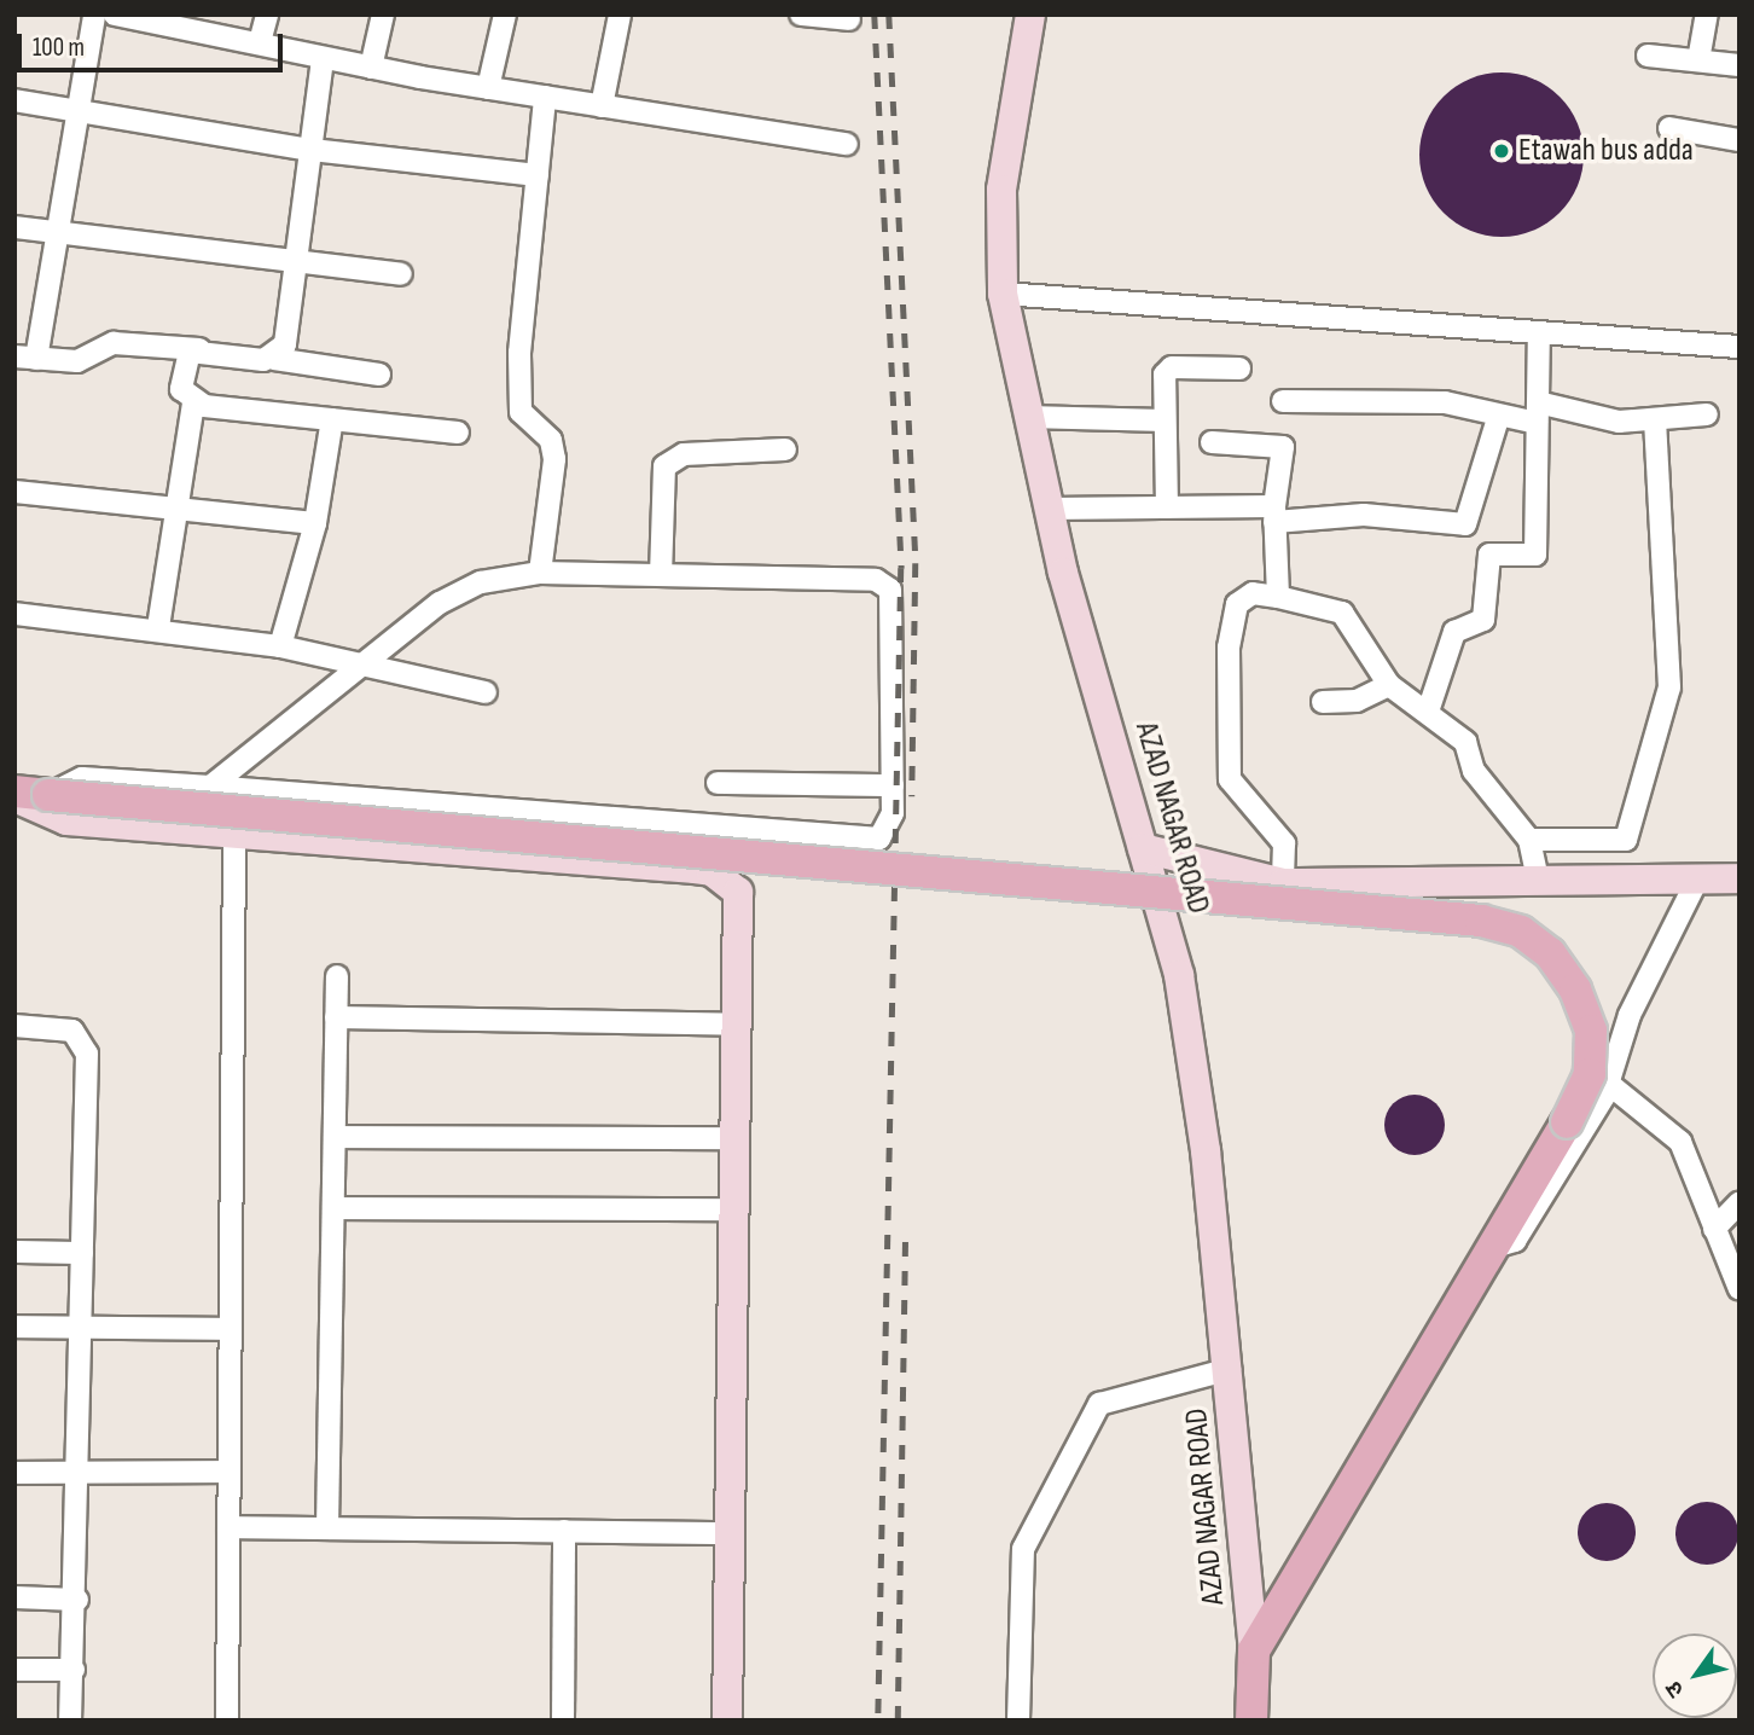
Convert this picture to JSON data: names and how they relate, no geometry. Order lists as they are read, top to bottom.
{
  "streets": {
    "street": ["AZAD NAGAR ROAD"]
  },
  "places": ["Etawah bus adda"],
  "scale_bar": "100 m",
  "north": "bottom left"
}
